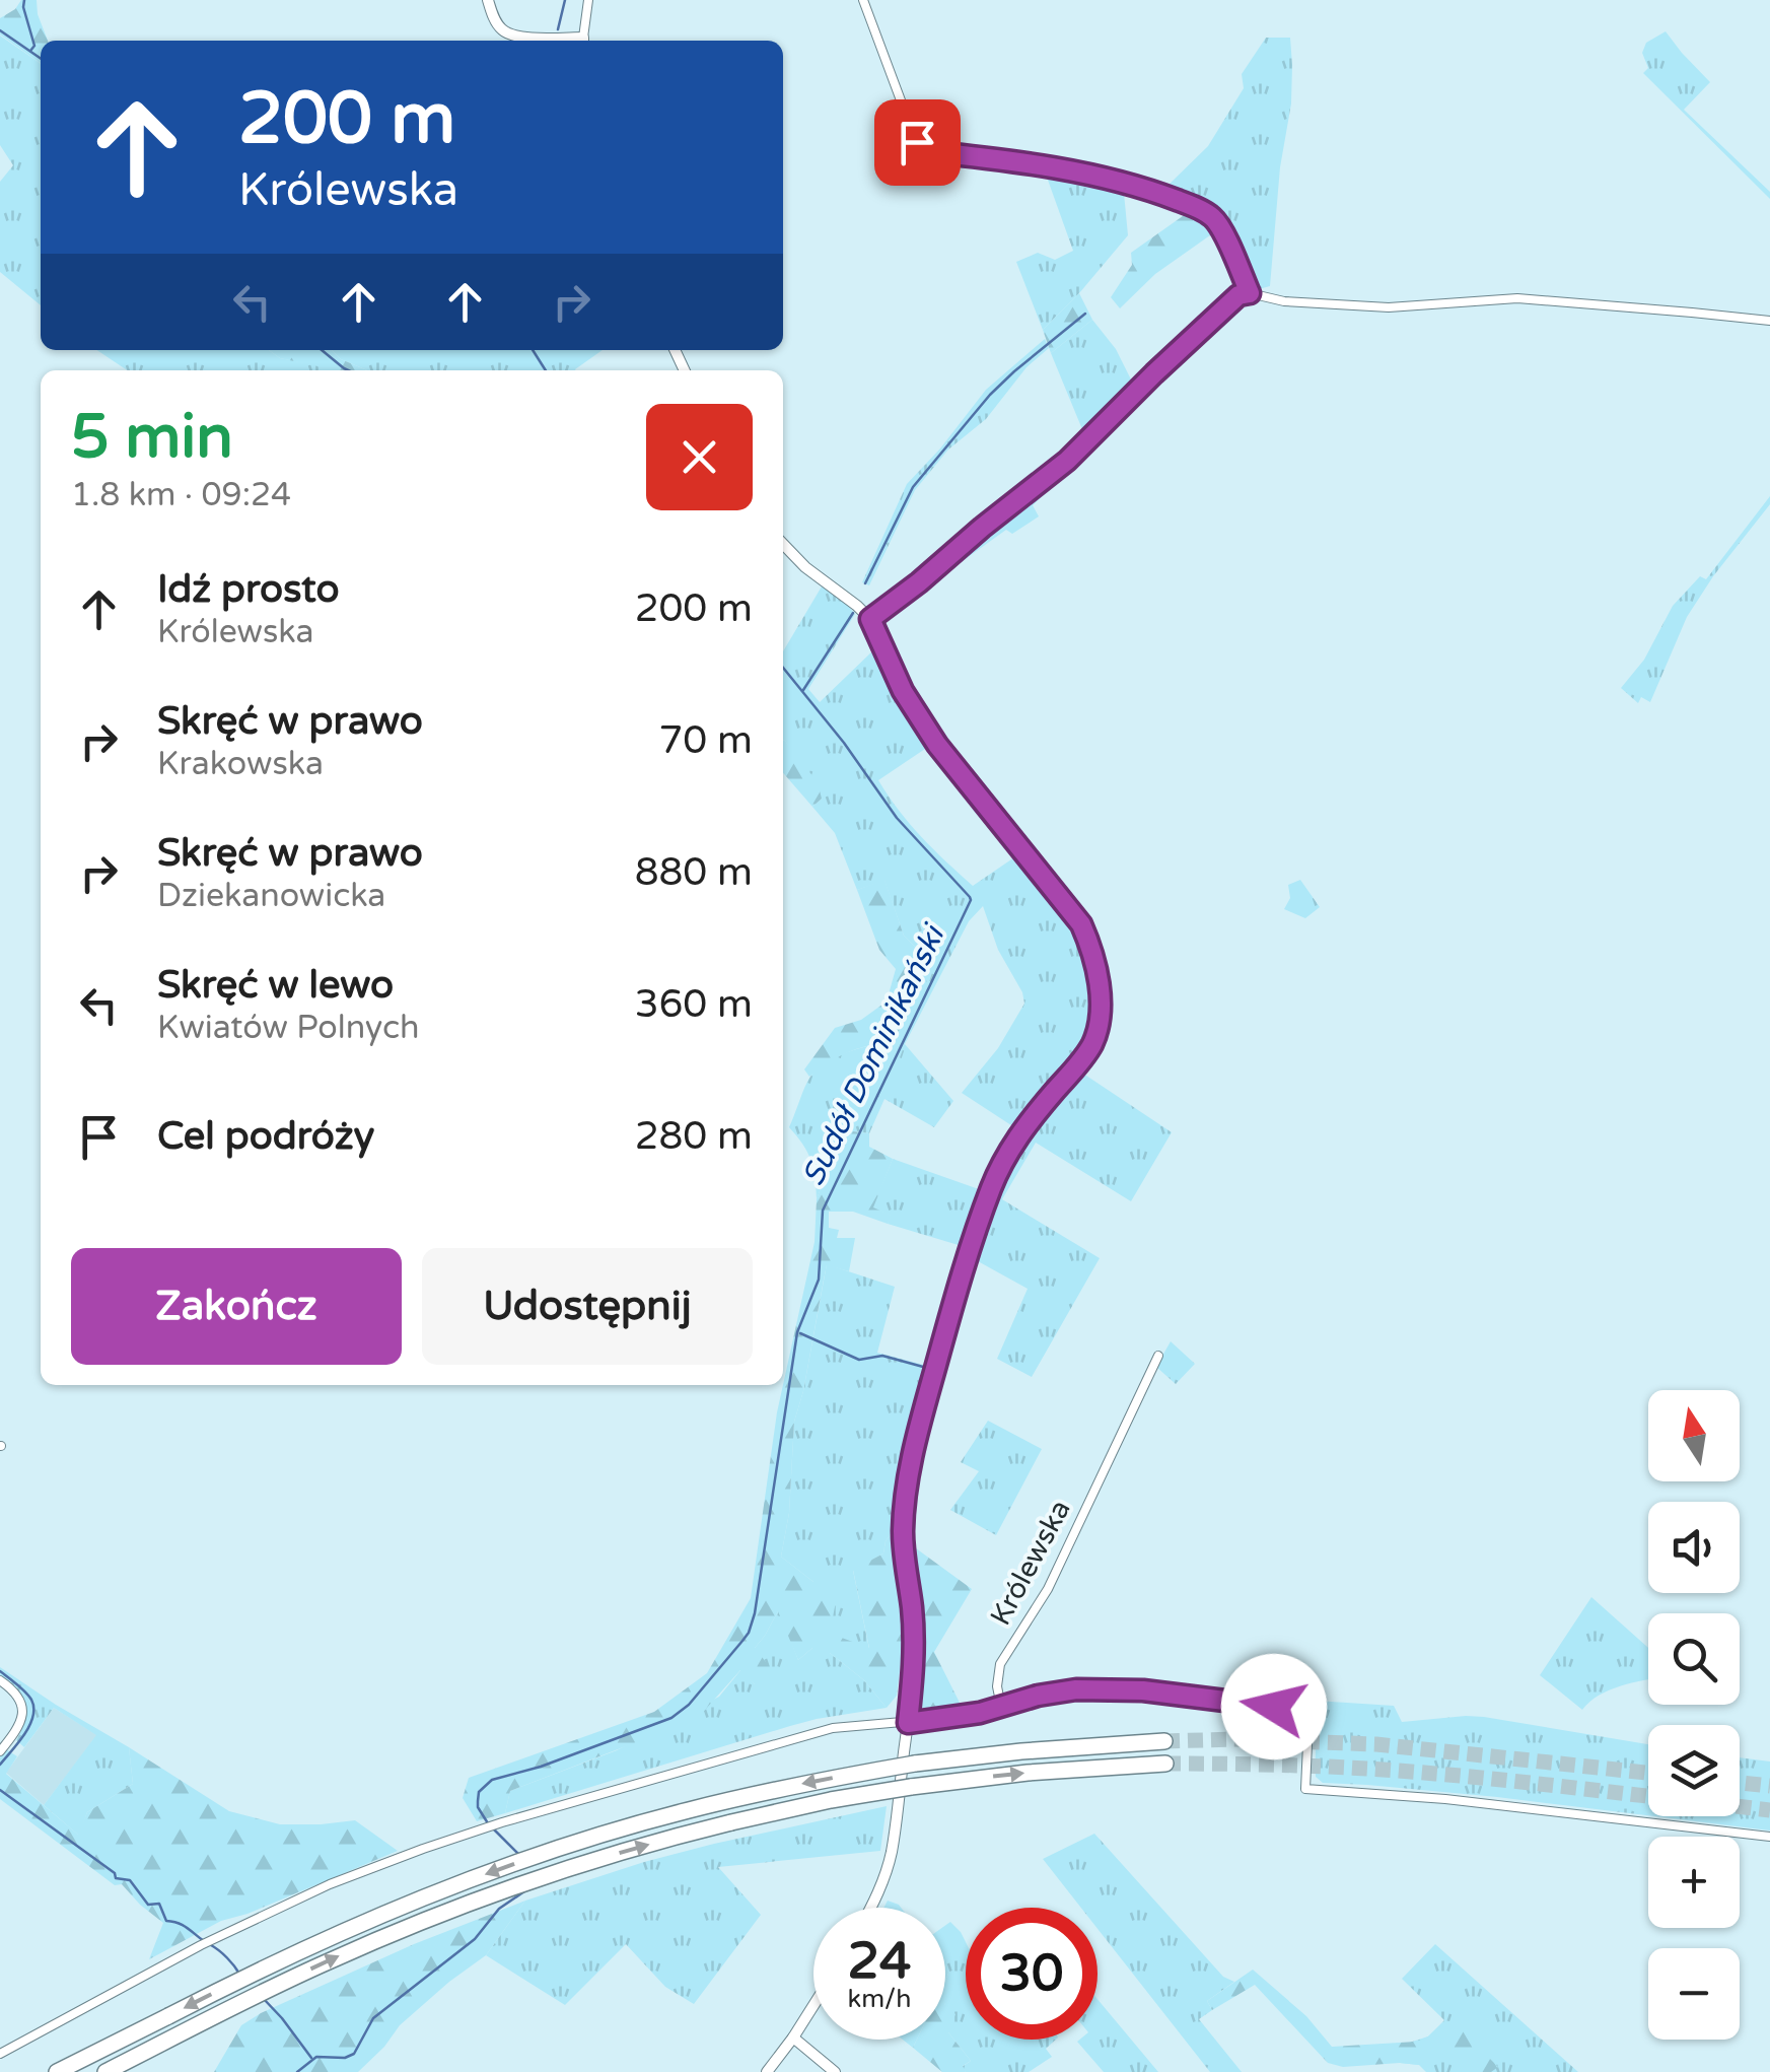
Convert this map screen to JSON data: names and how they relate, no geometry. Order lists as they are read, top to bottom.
{
  "streets": {
    "street": ["Królewska"]
  },
  "water": ["Sudół Dominikański"],
  "north": "top",
  "page": {
    "turn": ["200 m", "Królewska"],
    "heading": ["5 min", "1.8 km · 09:24"],
    "list": [
      {
        "name": "Idź prosto",
        "note": "Królewska",
        "value": "200 m"
      },
      {
        "name": "Skręć w prawo",
        "note": "Krakowska",
        "value": "70 m"
      },
      {
        "name": "Skręć w prawo",
        "note": "Dziekanowicka",
        "value": "880 m"
      },
      {
        "name": "Skręć w lewo",
        "note": "Kwiatów Polnych",
        "value": "360 m"
      },
      {
        "name": "Cel podróży",
        "value": "280 m"
      }
    ],
    "buttons": ["Zakończ", "Udostępnij"],
    "map_buttons": ["+", "−"],
    "speed": "24 km/h",
    "limit": "30"
  }
}
